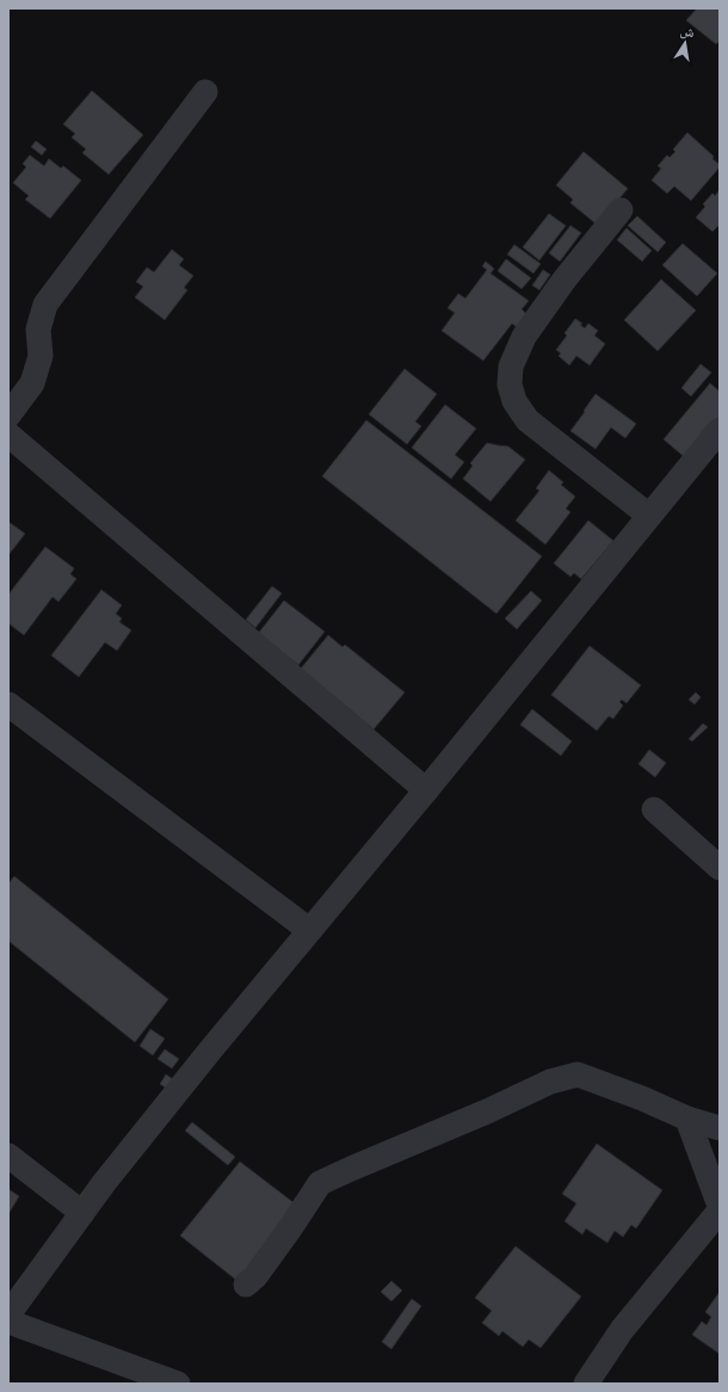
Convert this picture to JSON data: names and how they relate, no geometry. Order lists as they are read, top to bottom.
{
  "north": "top"
}
